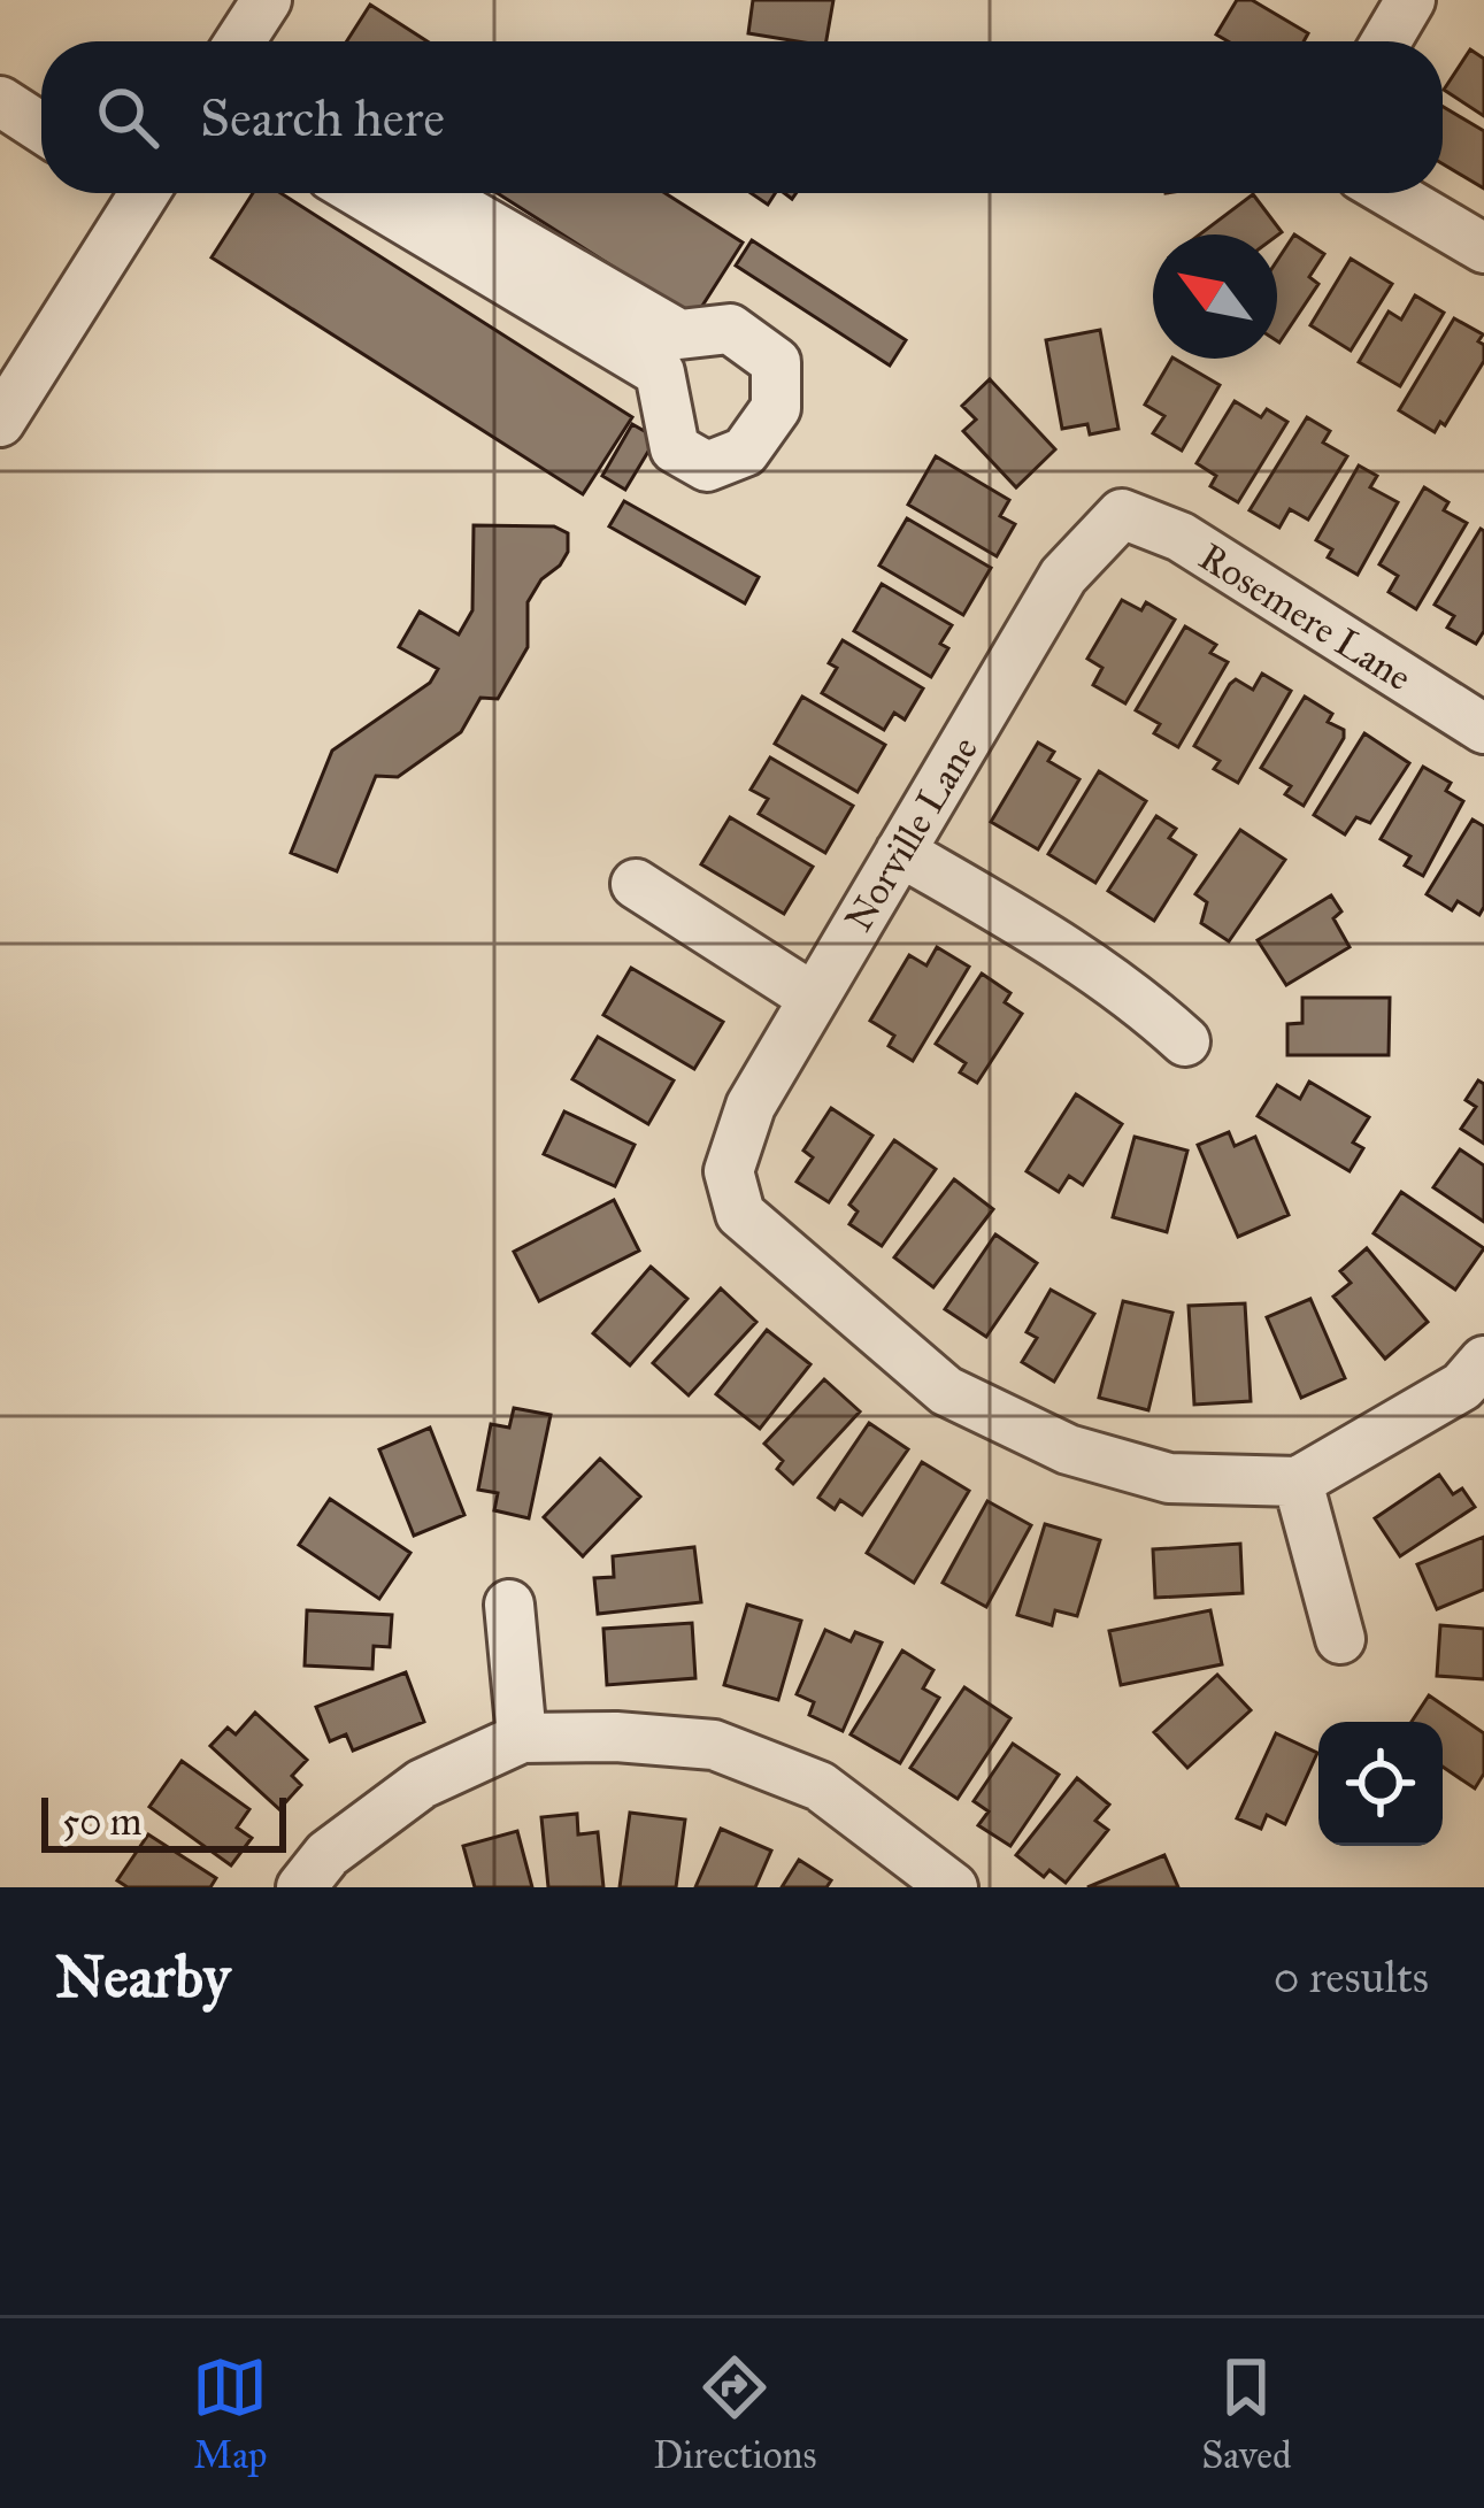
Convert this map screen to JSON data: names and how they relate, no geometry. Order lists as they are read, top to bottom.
{
  "streets": {
    "street": ["Rosemere Lane", "Norville Lane"]
  },
  "crossings": [
    ["Rosemere Lane", "Norville Lane"]
  ],
  "scale_bar": "50 m",
  "north": "top left",
  "page": {
    "search": "Search here",
    "scale": "50 m",
    "heading": ["Nearby", "0 results"],
    "nav": ["Map", "Directions", "Saved"]
  }
}
